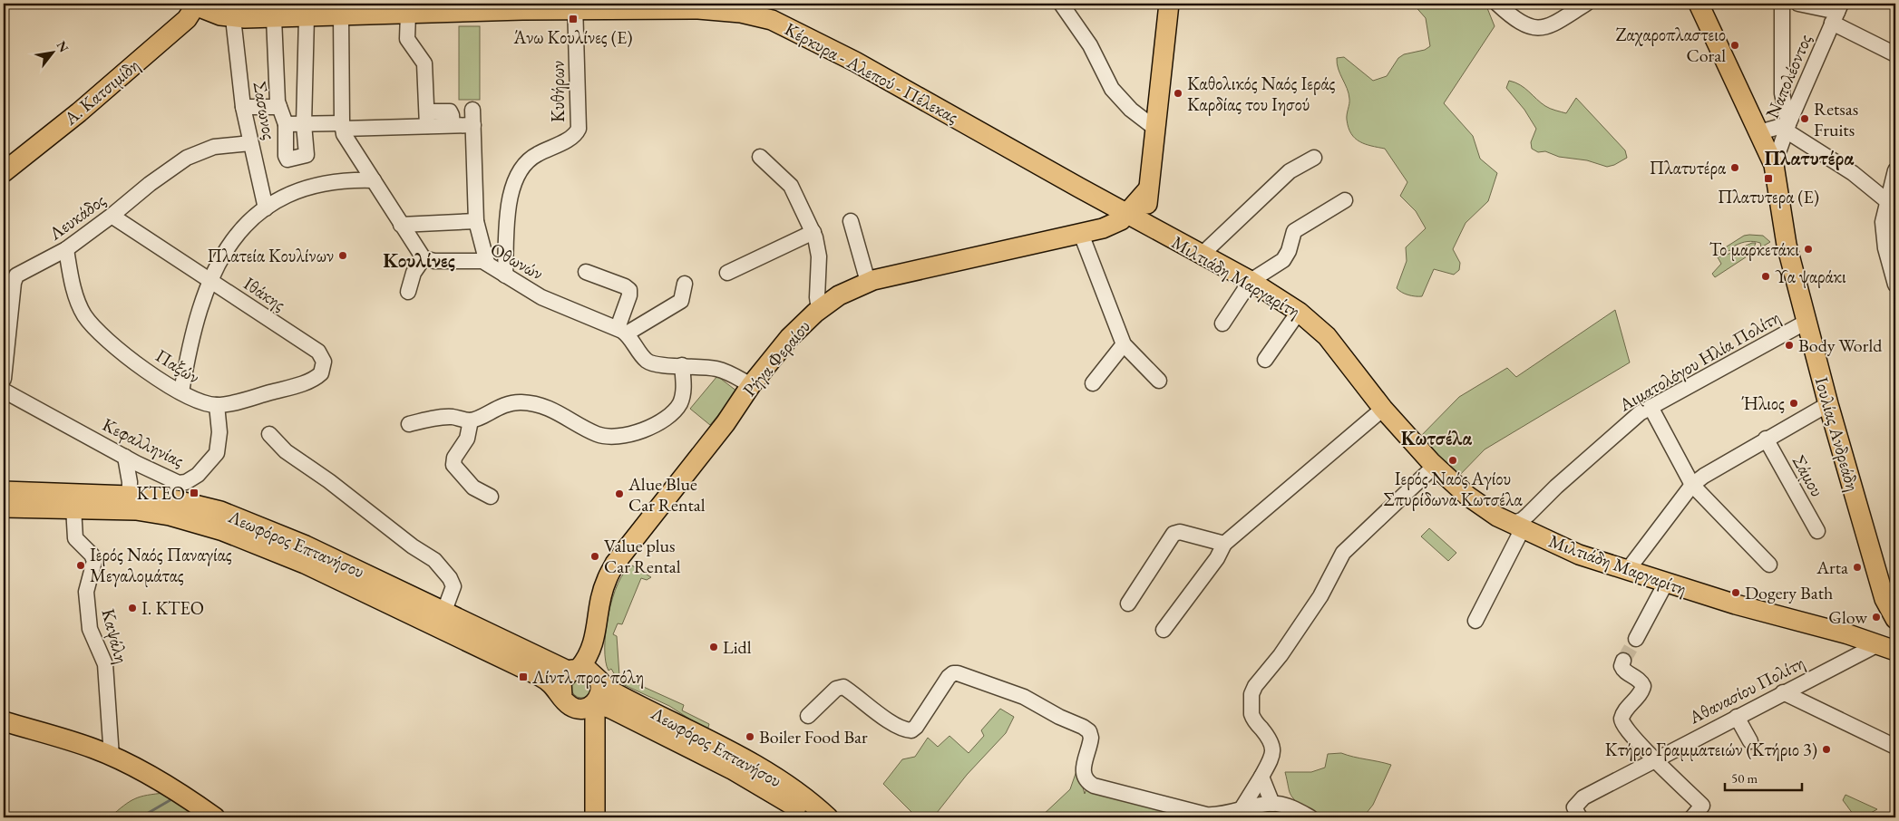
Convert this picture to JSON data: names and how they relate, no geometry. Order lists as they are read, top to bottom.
{
  "streets": {
    "main road": [
      "Κέρκυρα - Αλεπού - Πέλεκας",
      "Α. Κατσιμίδη",
      "Μιλτιάδη Μαργαρίτη",
      "Ρήγα Φεραίου",
      "Ιουλίας Ανδρεάδη",
      "Λεωφόρος Επτανήσου"
    ],
    "street": [
      "Ναπολέοντος",
      "Κυθήρων",
      "Σασωνος",
      "Λευκάδος",
      "Οθωνών",
      "Ιθάκης",
      "Αιματολόγου Ηλία Πολίτη",
      "Παξών",
      "Κεφαλληνίας",
      "Σάμου",
      "Καψάλη",
      "Αθανασίου Πολίτη"
    ]
  },
  "crossings": [
    ["Κέρκυρα - Αλεπού - Πέλεκας", "Α. Κατσιμίδη"],
    ["Κέρκυρα - Αλεπού - Πέλεκας", "Κυθήρων"],
    ["Κέρκυρα - Αλεπού - Πέλεκας", "Σασωνος"],
    ["Κέρκυρα - Αλεπού - Πέλεκας", "Μιλτιάδη Μαργαρίτη"],
    ["Κέρκυρα - Αλεπού - Πέλεκας", "Ρήγα Φεραίου"],
    ["Ναπολέοντος", "Ιουλίας Ανδρεάδη"],
    ["Κυθήρων", "Οθωνών"],
    ["Σασωνος", "Λευκάδος"],
    ["Λευκάδος", "Ιθάκης"],
    ["Λευκάδος", "Παξών"],
    ["Μιλτιάδη Μαργαρίτη", "Αιματολόγου Ηλία Πολίτη"],
    ["Μιλτιάδη Μαργαρίτη", "Αθανασίου Πολίτη"],
    ["Ιθάκης", "Παξών"],
    ["Ιθάκης", "Κεφαλληνίας"],
    ["Ρήγα Φεραίου", "Λεωφόρος Επτανήσου"],
    ["Αιματολόγου Ηλία Πολίτη", "Ιουλίας Ανδρεάδη"],
    ["Παξών", "Κεφαλληνίας"],
    ["Λεωφόρος Επτανήσου", "Καψάλη"]
  ],
  "districts": ["Πλατυτέρα", "Κουλίνες", "Κωτσέλα"],
  "places": {
    "transit": [
      "Άνω Κουλίνες (E)",
      "Πλατυτερα (E)",
      "ΚΤΕΟ",
      "Λίντλ προς πόλη"
    ],
    "other": [
      "Ζαχαροπλαστειο Coral",
      "Καθολικός Ναός Ιεράς Καρδίας του Ιησού",
      "Retsas Fruits",
      "Πλατυτέρα",
      "Το μαρκετάκι",
      "Πλατεία Κουλίνων",
      "Υα ψαράκι",
      "Body World",
      "Ήλιος",
      "Ιερός Ναός Αγίου Σπυρίδωνα Κωτσέλα",
      "Alue Blue Car Rental",
      "Value plus Car Rental",
      "Ιερός Ναός Παναγίας Μεγαλομάτας",
      "Arta",
      "Dogery Bath",
      "Ι. ΚΤΕΟ",
      "Glow",
      "Lidl",
      "Boiler Food Bar",
      "Κτήριο Γραμματειών (Κτήριο 3)"
    ]
  },
  "scale_bar": "50 m",
  "north": "top right"
}
